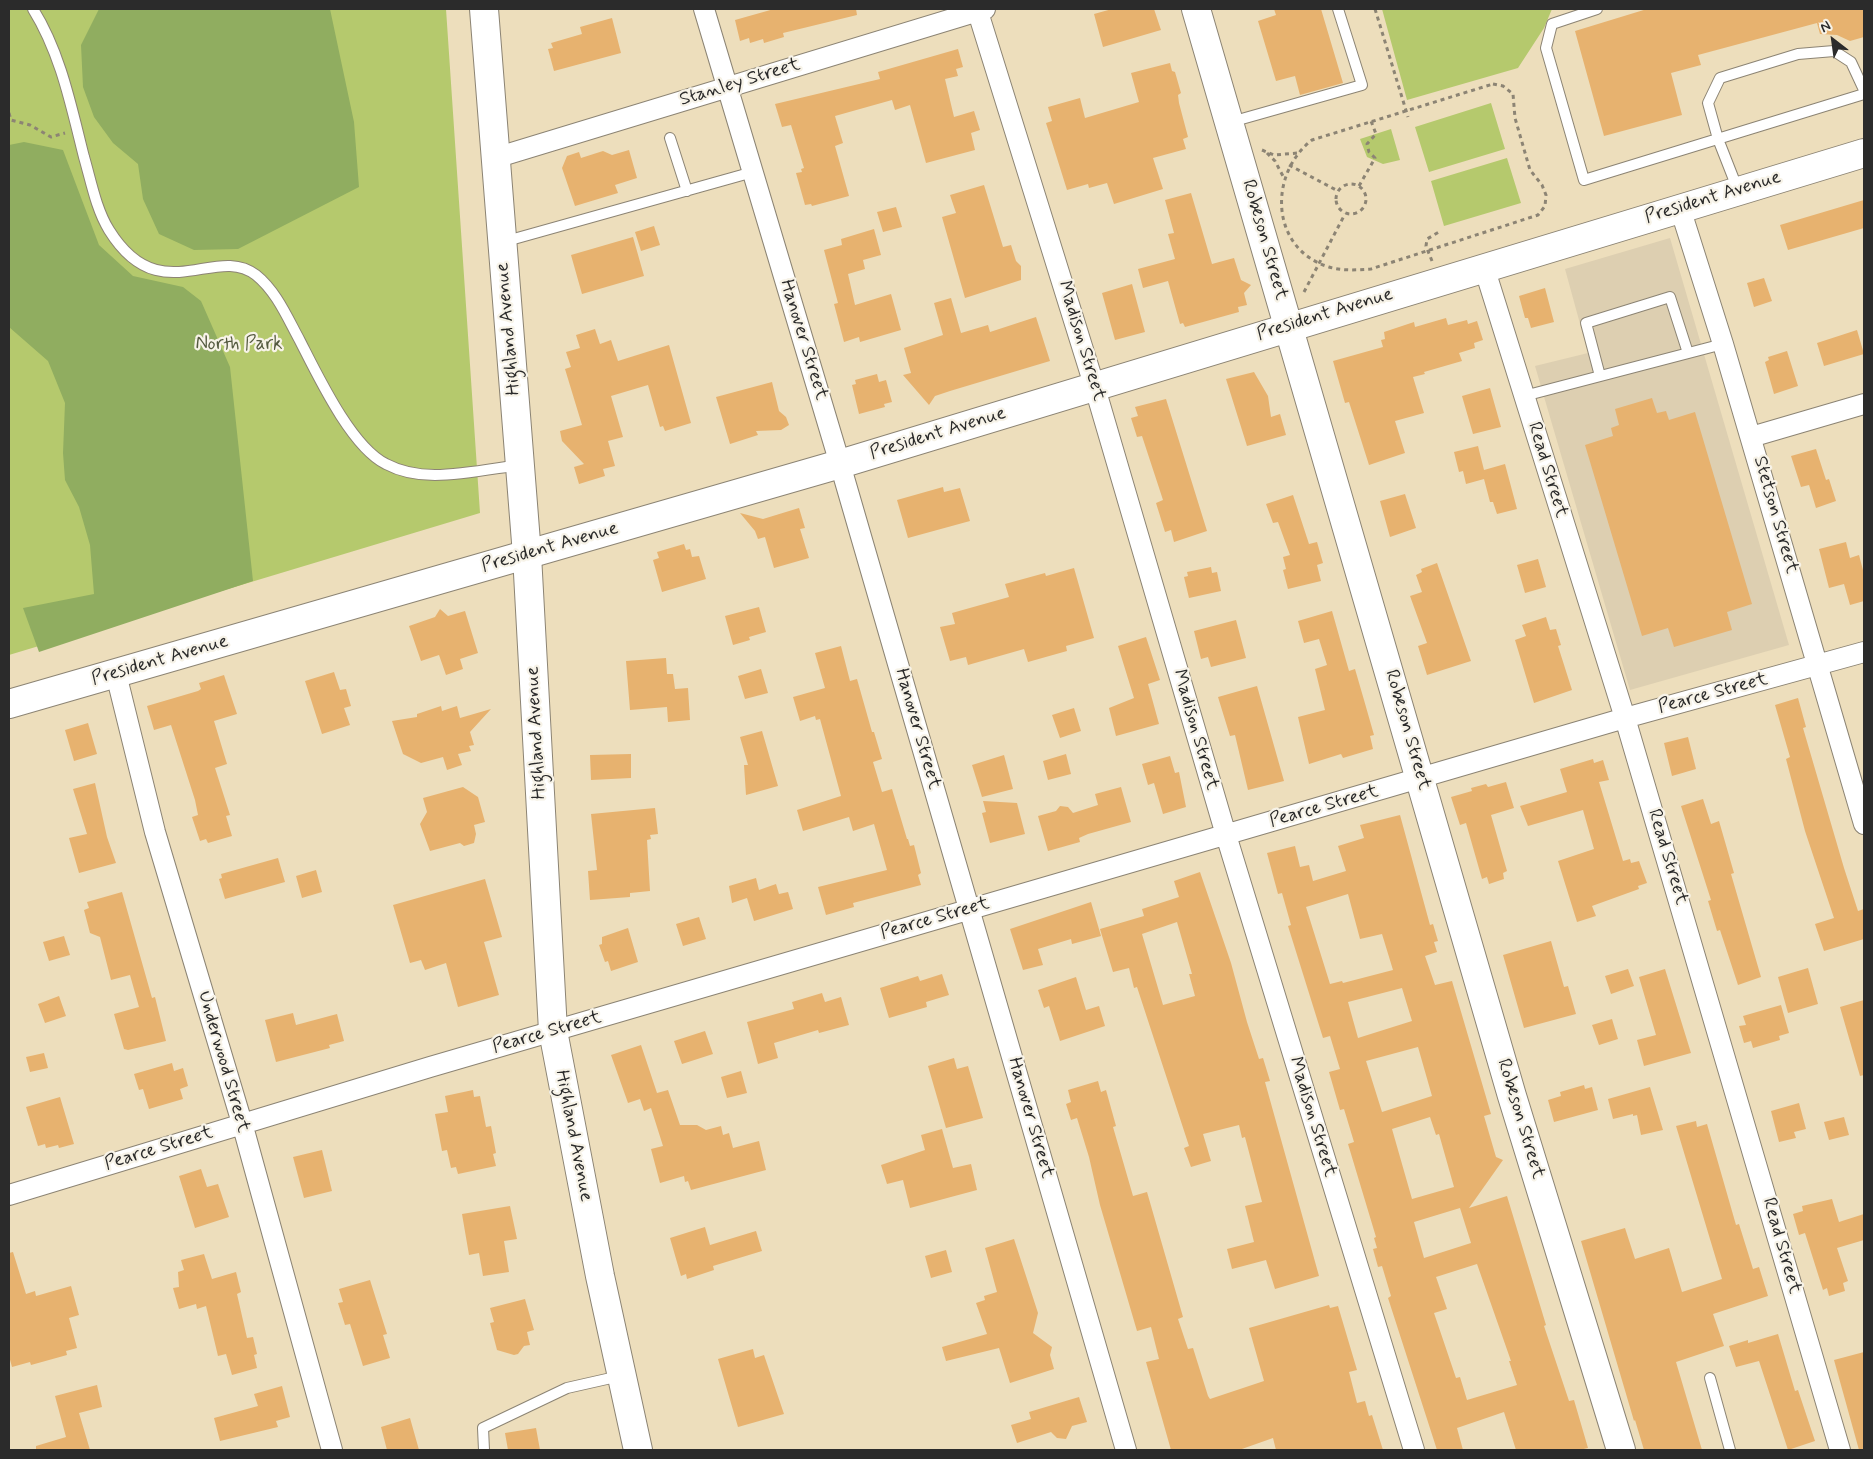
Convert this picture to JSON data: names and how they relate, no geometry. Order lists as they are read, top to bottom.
{
  "streets": {
    "main road": ["President Avenue", "Robeson Street", "Highland Avenue"],
    "street": [
      "Stanley Street",
      "Hanover Street",
      "Madison Street",
      "Read Street",
      "Stetson Street",
      "Pearce Street",
      "Underwood Street"
    ]
  },
  "crossings": [
    ["Stanley Street", "Highland Avenue"],
    ["Stanley Street", "Hanover Street"],
    ["Stanley Street", "Madison Street"],
    ["President Avenue", "Robeson Street"],
    ["President Avenue", "Highland Avenue"],
    ["President Avenue", "Hanover Street"],
    ["President Avenue", "Madison Street"],
    ["President Avenue", "Read Street"],
    ["President Avenue", "Stetson Street"],
    ["President Avenue", "Underwood Street"],
    ["Robeson Street", "Pearce Street"],
    ["Highland Avenue", "Pearce Street"],
    ["Hanover Street", "Pearce Street"],
    ["Madison Street", "Pearce Street"],
    ["Read Street", "Pearce Street"],
    ["Stetson Street", "Pearce Street"],
    ["Pearce Street", "Underwood Street"]
  ],
  "parks": ["North Park"],
  "north": "top left"
}
